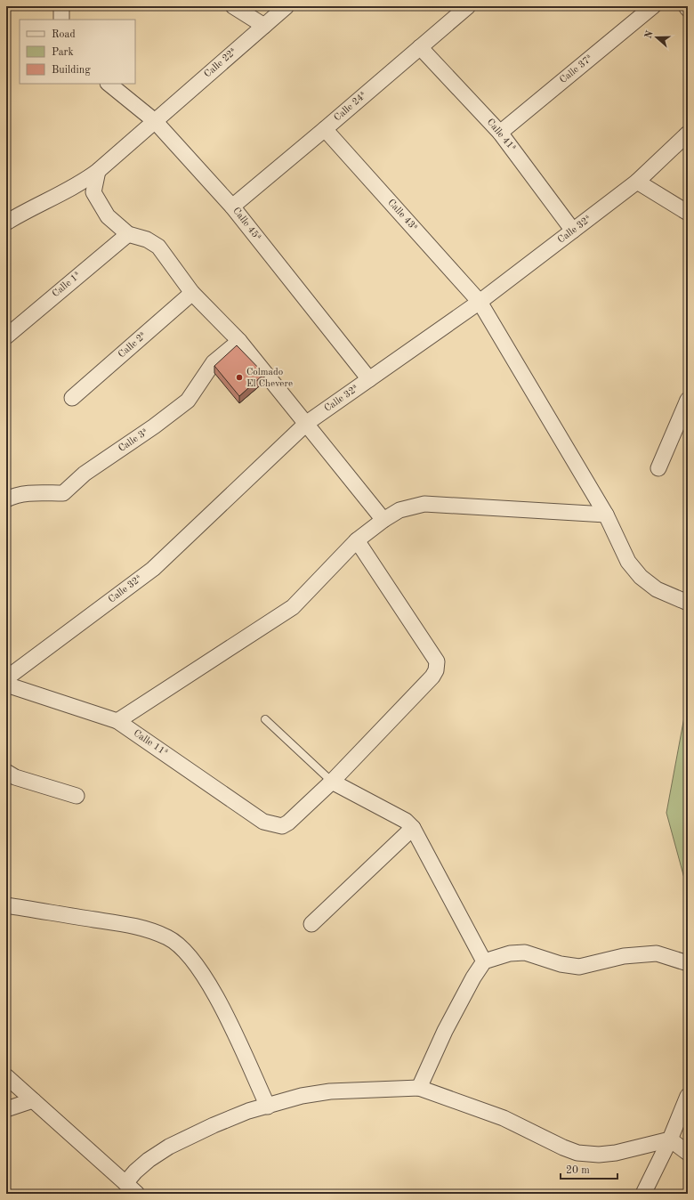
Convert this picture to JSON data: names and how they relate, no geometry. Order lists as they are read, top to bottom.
{
  "streets": {
    "street": [
      "Calle 22ª",
      "Calle 37ª",
      "Calle 24ª",
      "Calle 41ª",
      "Calle 43ª",
      "Calle 45ª",
      "Calle 32ª",
      "Calle 1ª",
      "Calle 2ª",
      "Calle 3ª",
      "Calle 11ª"
    ]
  },
  "crossings": [
    ["Calle 22ª", "Calle 45ª"],
    ["Calle 37ª", "Calle 41ª"],
    ["Calle 24ª", "Calle 41ª"],
    ["Calle 24ª", "Calle 43ª"],
    ["Calle 24ª", "Calle 45ª"],
    ["Calle 41ª", "Calle 32ª"],
    ["Calle 43ª", "Calle 32ª"],
    ["Calle 45ª", "Calle 32ª"]
  ],
  "places": ["Colmado El Chevere"],
  "legend": ["Road", "Park", "Building"],
  "scale_bar": "20 m",
  "north": "left"
}
